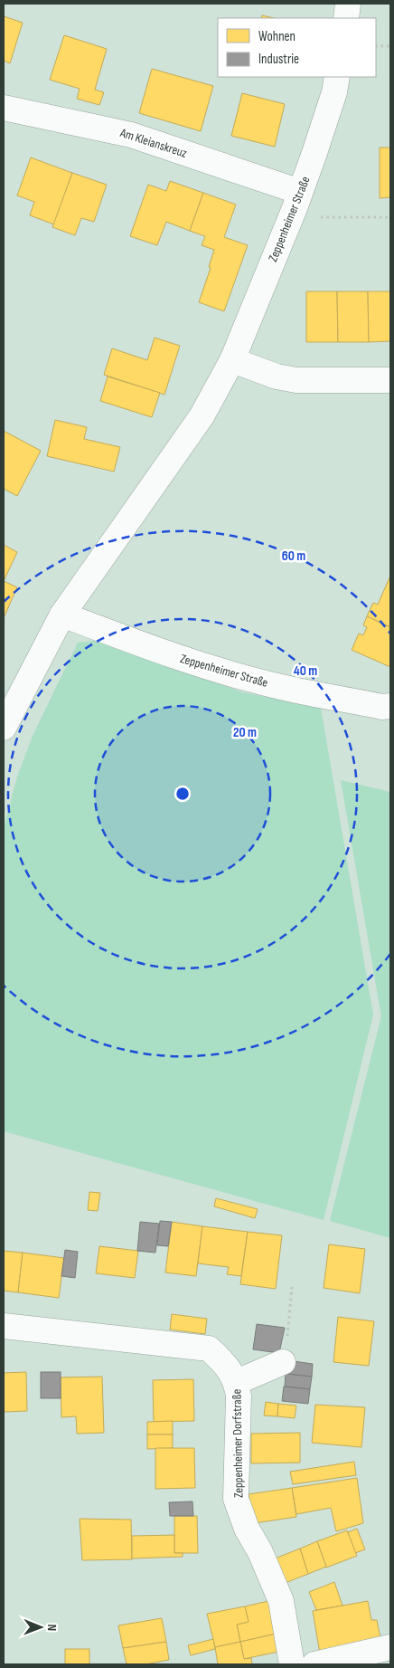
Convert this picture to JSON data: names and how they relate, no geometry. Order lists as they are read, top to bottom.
{
  "streets": {
    "street": ["Am Kleianskreuz", "Zeppenheimer Straße", "Zeppenheimer Dorfstraße"]
  },
  "crossings": [
    ["Am Kleianskreuz", "Zeppenheimer Straße"]
  ],
  "legend": ["Wohnen", "Industrie"],
  "north": "right",
  "rings": ["60 m", "40 m", "20 m"]
}
